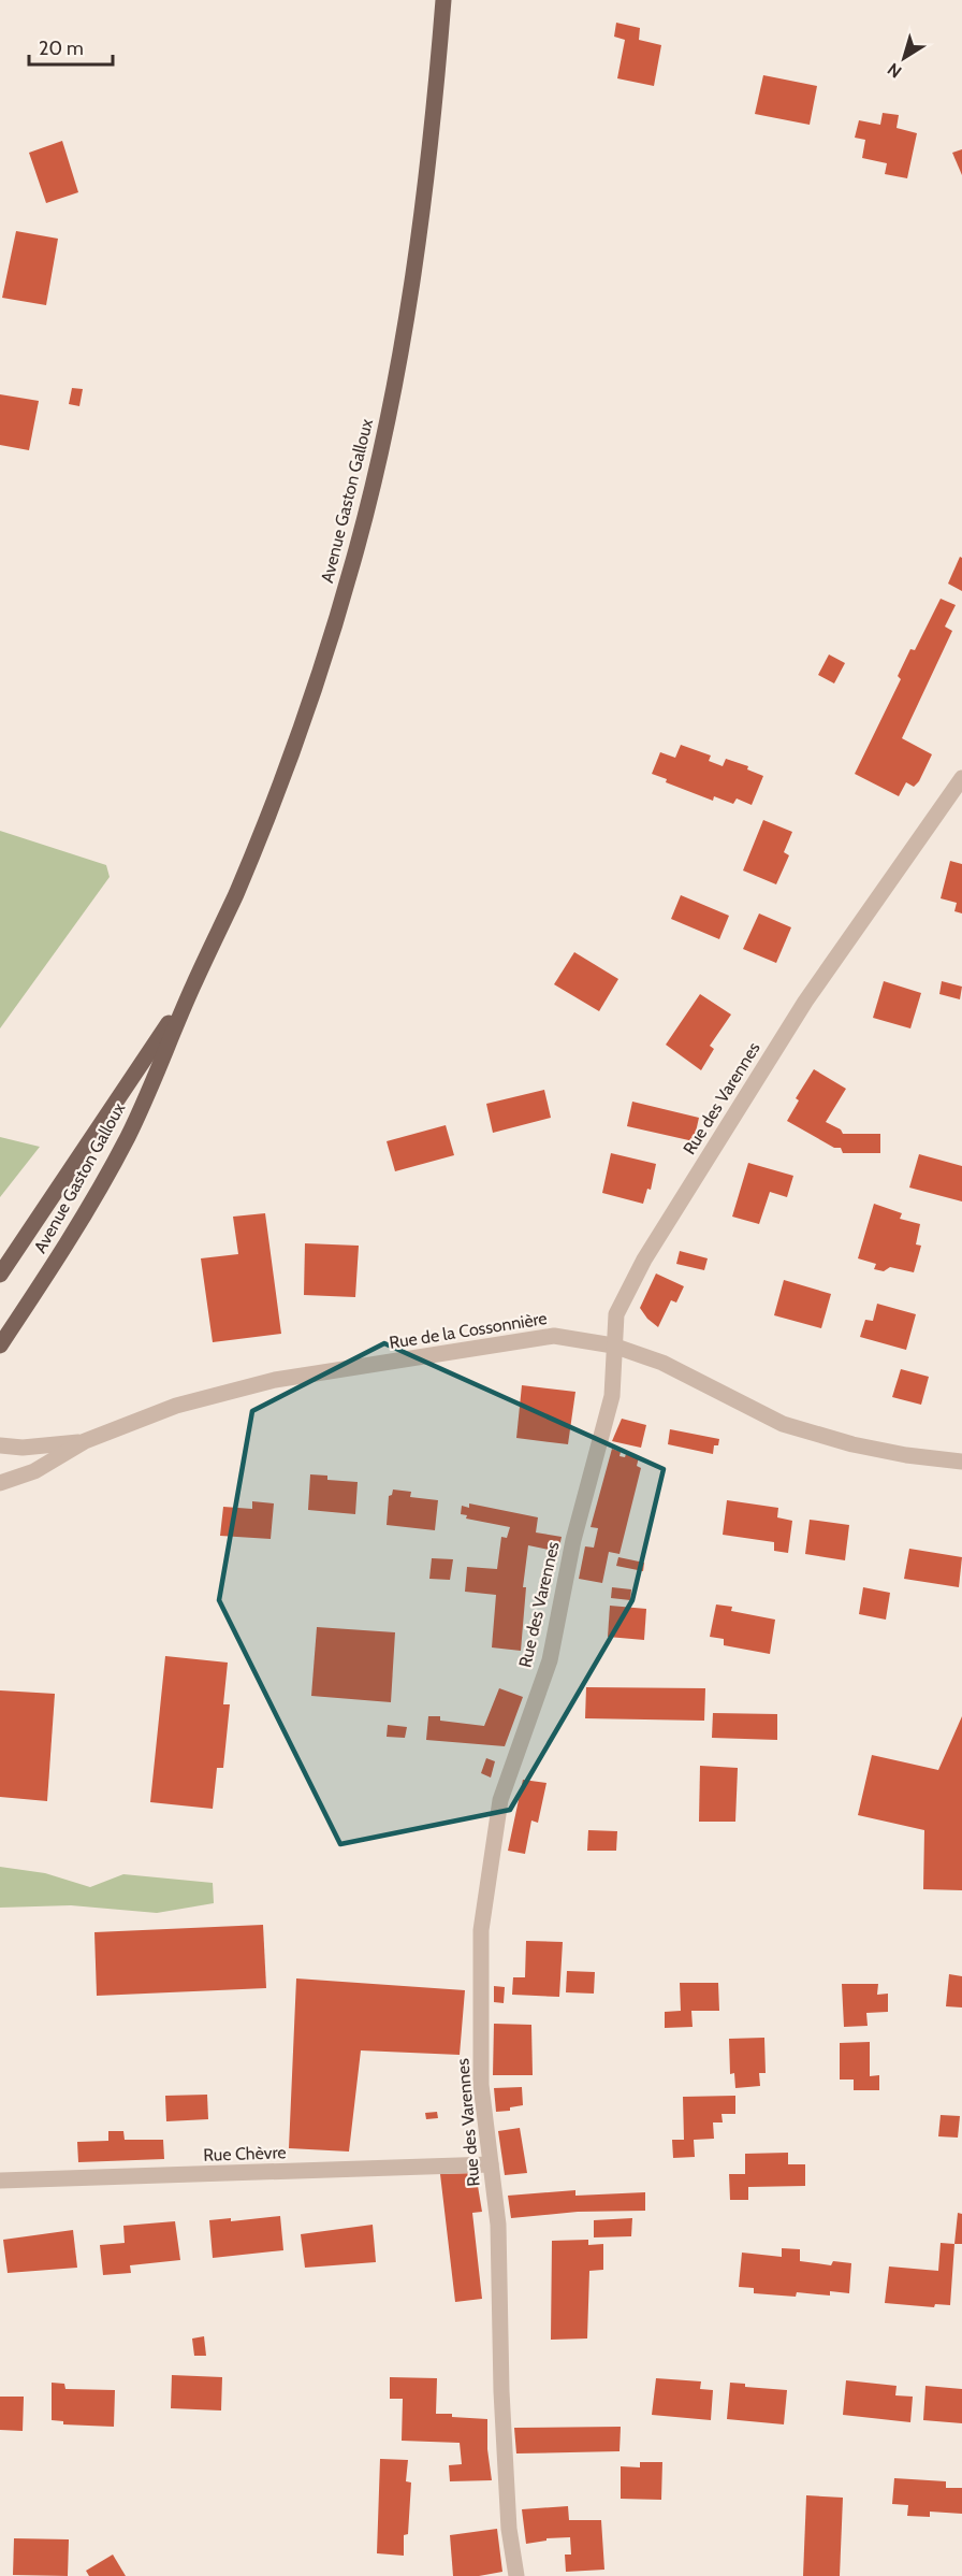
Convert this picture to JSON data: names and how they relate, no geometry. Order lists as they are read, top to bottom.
{
  "streets": {
    "main road": ["Avenue Gaston Galloux"],
    "street": ["Rue des Varennes", "Rue de la Cossonnière", "Rue Chèvre"]
  },
  "crossings": [
    ["Rue des Varennes", "Rue de la Cossonnière"],
    ["Rue des Varennes", "Rue Chèvre"]
  ],
  "scale_bar": "20 m",
  "north": "bottom left"
}
